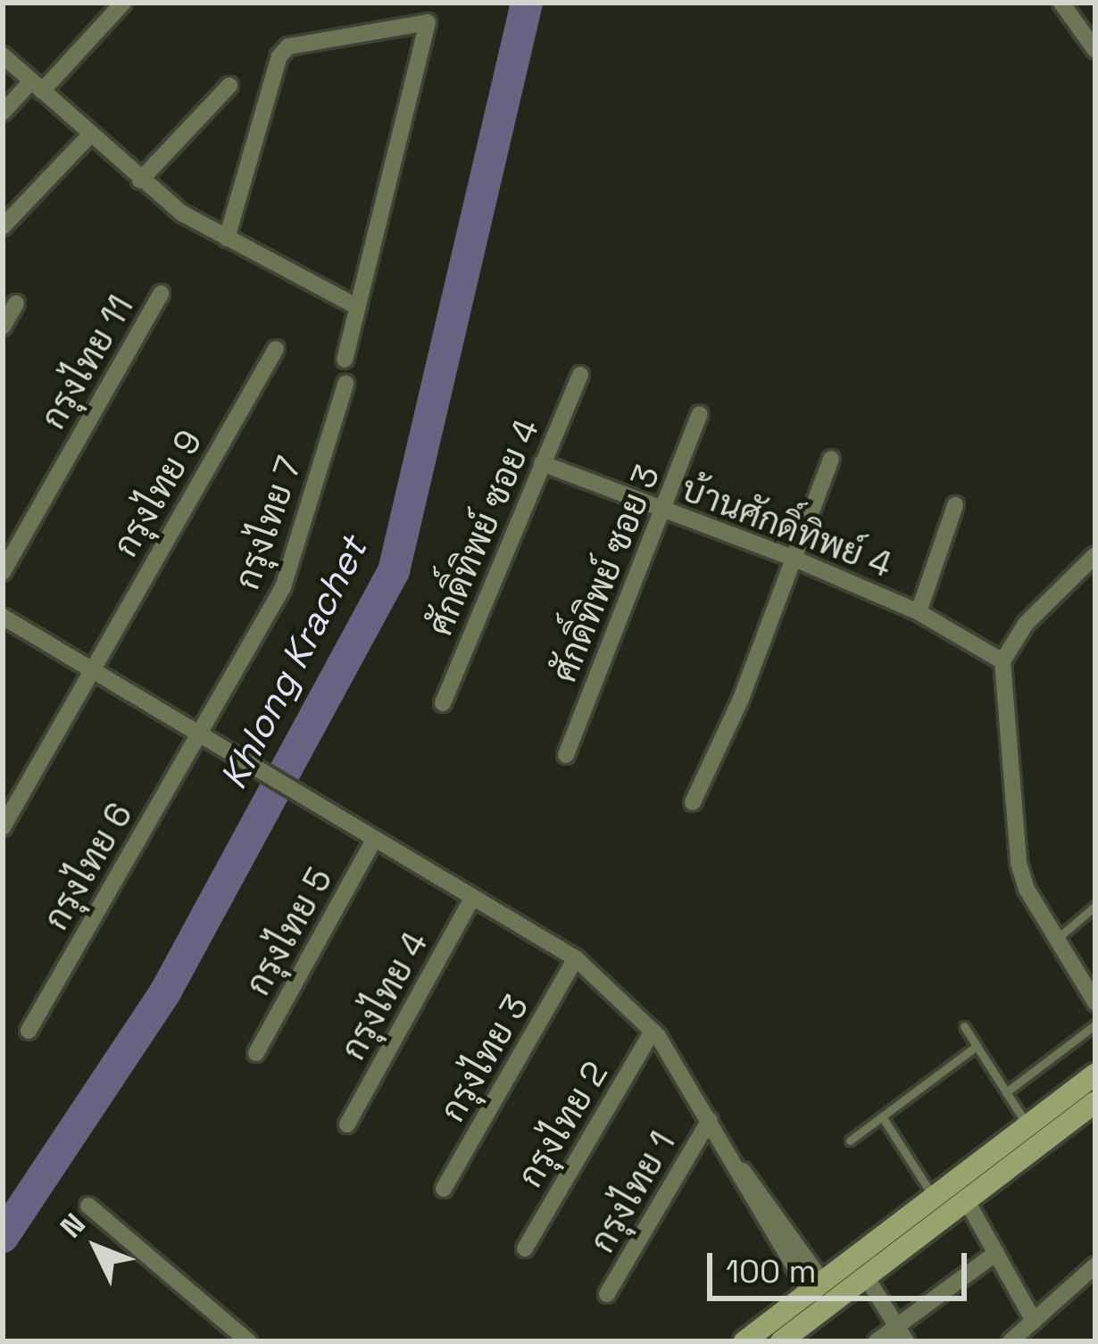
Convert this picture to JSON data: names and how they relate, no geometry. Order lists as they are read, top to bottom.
{
  "streets": {
    "street": [
      "กรุงไทย 11",
      "กรุงไทย 9",
      "กรุงไทย 7",
      "ศักดิ์ทิพย์ ซอย 4",
      "บ้านศักดิ์ทิพย์ 4",
      "ศักดิ์ทิพย์ ซอย 3",
      "กรุงไทย 6",
      "กรุงไทย 5",
      "กรุงไทย 4",
      "กรุงไทย 3",
      "กรุงไทย 2",
      "กรุงไทย 1"
    ]
  },
  "crossings": [
    ["กรุงไทย 7", "กรุงไทย 6"],
    ["ศักดิ์ทิพย์ ซอย 4", "บ้านศักดิ์ทิพย์ 4"],
    ["บ้านศักดิ์ทิพย์ 4", "ศักดิ์ทิพย์ ซอย 3"]
  ],
  "water": ["Khlong Krachet"],
  "scale_bar": "100 m",
  "north": "top left"
}
